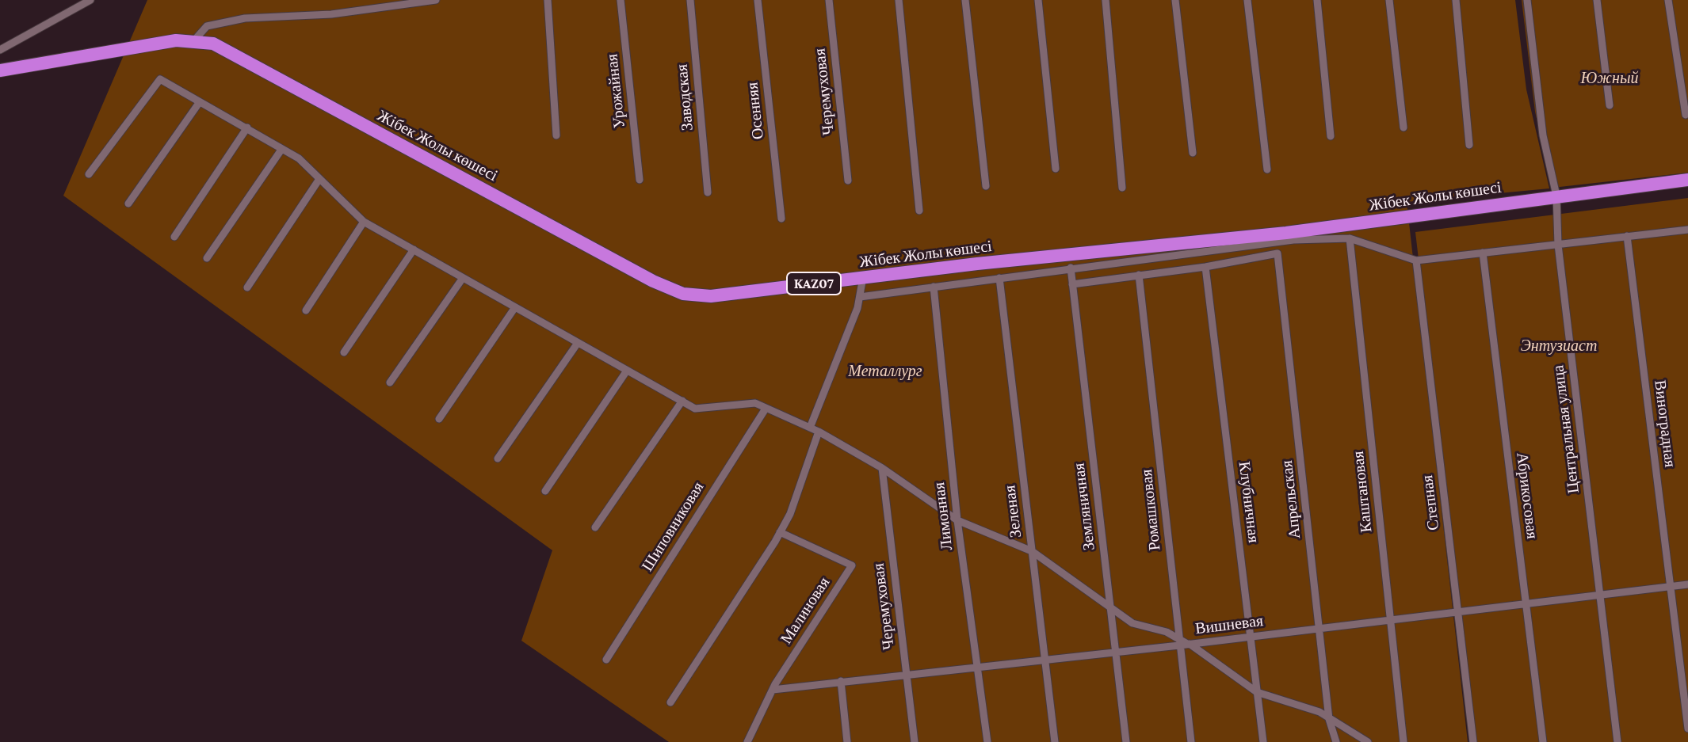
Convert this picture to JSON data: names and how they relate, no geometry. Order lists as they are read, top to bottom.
{
  "streets": {
    "highway": ["Жібек Жолы көшесі", "KAZ07"],
    "street": [
      "Урожайная",
      "Черемуховая",
      "Заводская",
      "Осенняя",
      "Виноградная",
      "Центральная улица",
      "Каштановая",
      "Абрикосовая",
      "Апрельская",
      "Клубничная",
      "Степная",
      "Земляничная",
      "Ромашковая",
      "Зеленая",
      "Лимонная",
      "Шиповниковая",
      "Малиновая",
      "Вишневая"
    ]
  },
  "crossings": [
    ["Черемуховая", "Вишневая"],
    ["Жібек Жолы көшесі", "Центральная улица"],
    ["Виноградная", "Вишневая"],
    ["Центральная улица", "Вишневая"],
    ["Каштановая", "Вишневая"],
    ["Абрикосовая", "Вишневая"],
    ["Апрельская", "Клубничная"],
    ["Апрельская", "Вишневая"],
    ["Клубничная", "Вишневая"],
    ["Степная", "Вишневая"],
    ["Земляничная", "Вишневая"],
    ["Ромашковая", "Вишневая"],
    ["Зеленая", "Вишневая"],
    ["Лимонная", "Вишневая"],
    ["Малиновая", "Вишневая"]
  ],
  "parks": ["Южный", "Энтузиаст", "Металлург"]
}
